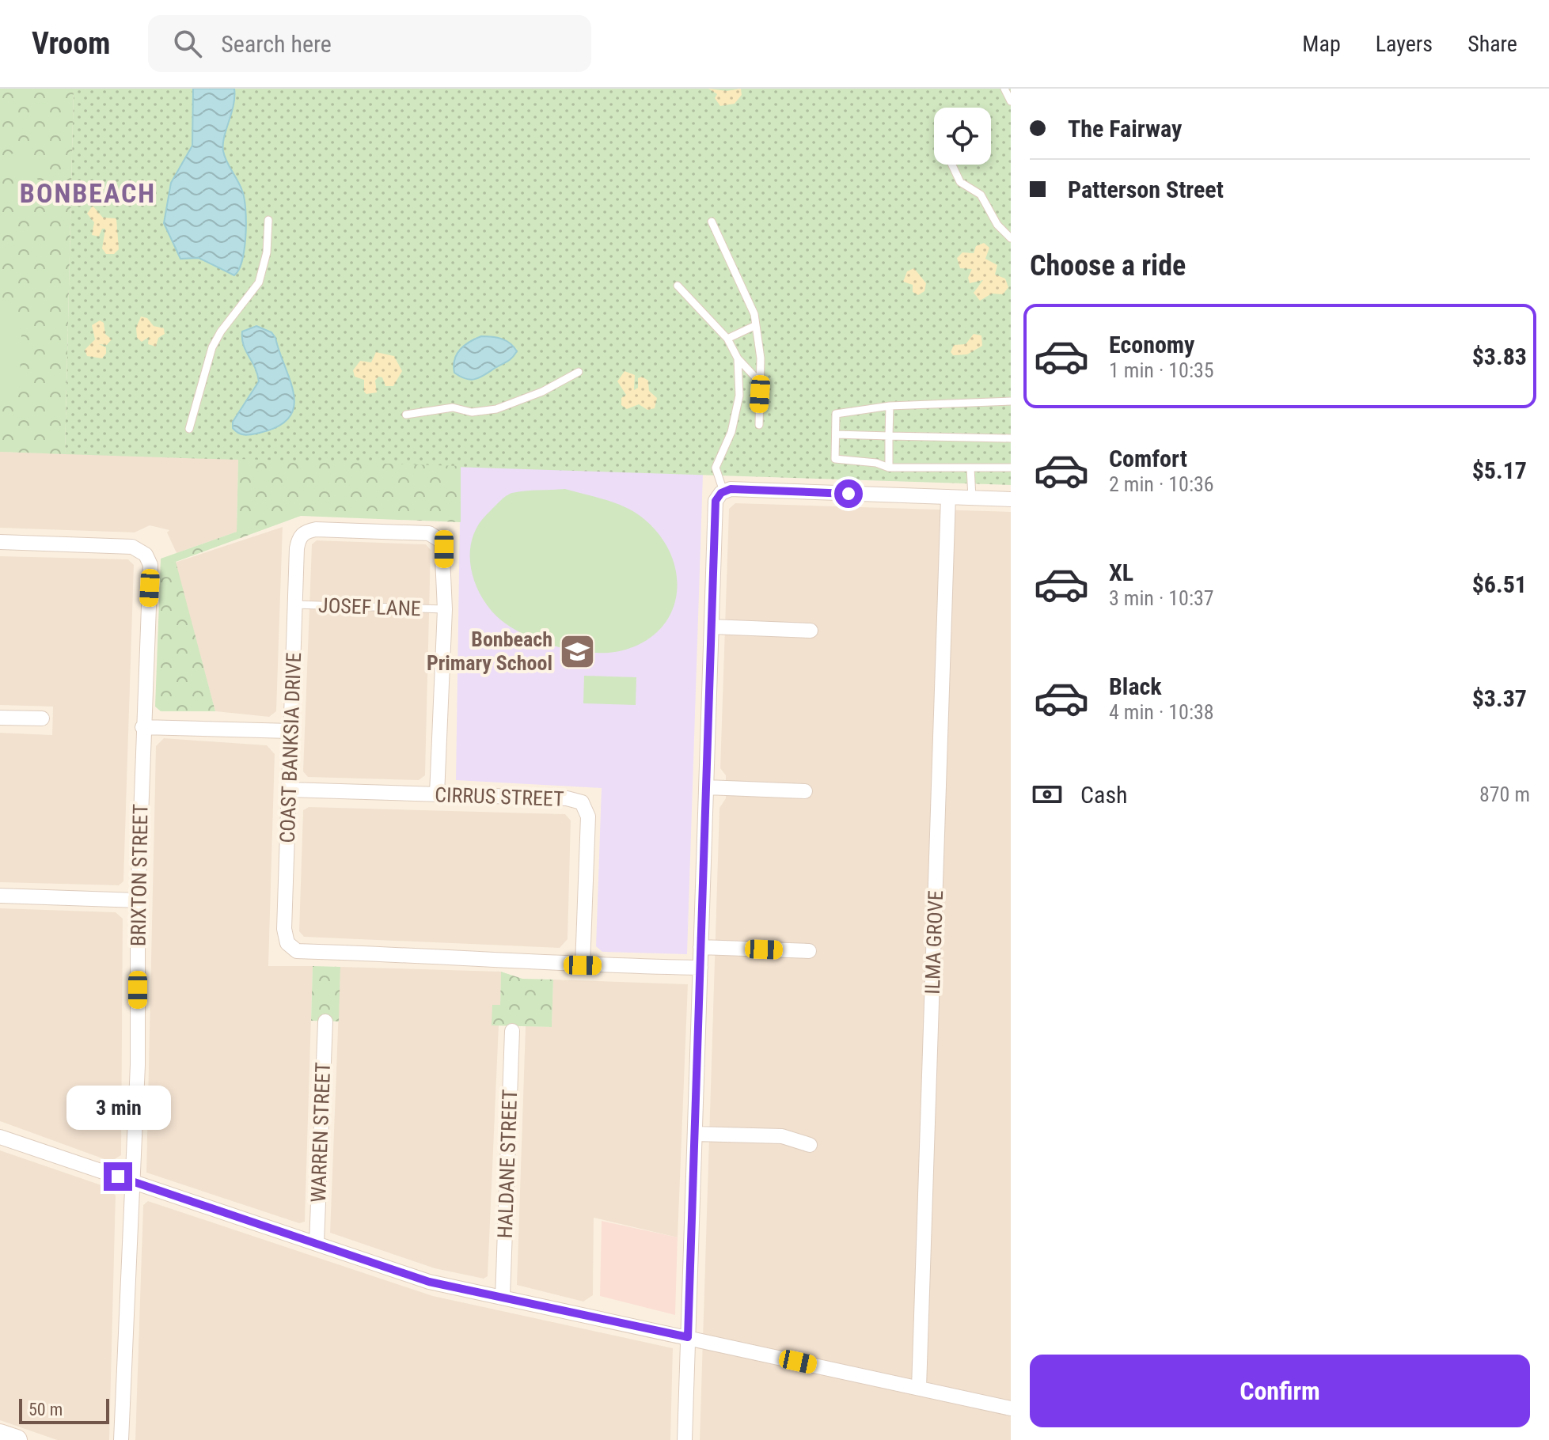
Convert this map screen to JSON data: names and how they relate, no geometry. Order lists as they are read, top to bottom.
{
  "streets": {
    "street": [
      "COAST BANKSIA DRIVE",
      "CIRRUS STREET",
      "BRIXTON STREET",
      "ILMA GROVE",
      "WARREN STREET",
      "HALDANE STREET"
    ],
    "lane": ["JOSEF LANE"]
  },
  "crossings": [
    ["JOSEF LANE", "COAST BANKSIA DRIVE"],
    ["COAST BANKSIA DRIVE", "CIRRUS STREET"]
  ],
  "districts": ["BONBEACH"],
  "places": {
    "school or university": ["Bonbeach Primary School"]
  },
  "scale_bar": "50 m",
  "page": {
    "header": "Vroom",
    "search": "Search here",
    "nav": ["Map", "Layers", "Share"],
    "banner": ["The Fairway", "Patterson Street"],
    "heading": "Choose a ride",
    "list": [
      {
        "name": "Economy",
        "note": "1 min · 10:35",
        "value": "$3.83"
      },
      {
        "name": "Comfort",
        "note": "2 min · 10:36",
        "value": "$5.17"
      },
      {
        "name": "XL",
        "note": "3 min · 10:37",
        "value": "$6.51"
      },
      {
        "name": "Black",
        "note": "4 min · 10:38",
        "value": "$3.37"
      }
    ],
    "pay": ["Cash", "870 m"],
    "bubble": "3 min",
    "buttons": "Confirm",
    "scale": "50 m"
  }
}
